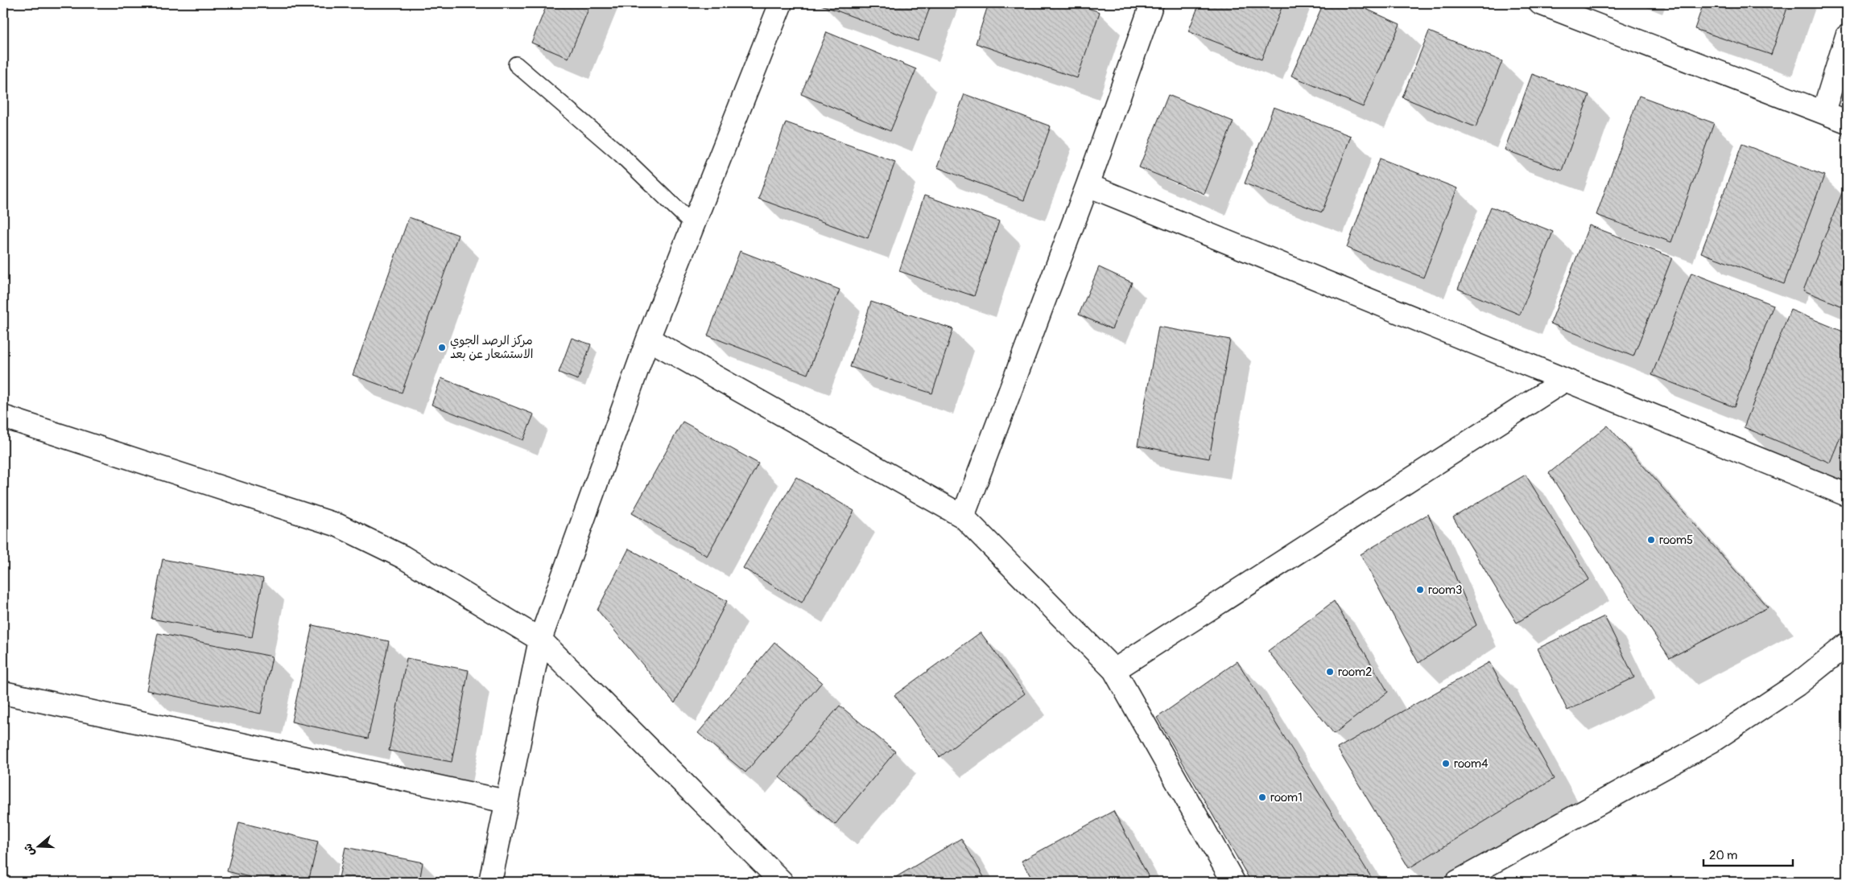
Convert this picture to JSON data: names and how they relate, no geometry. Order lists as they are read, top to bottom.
{
  "places": [
    "مركز الرصد الجوي الاستشعار عن بعد",
    "room5",
    "room3",
    "room2",
    "room4",
    "room1"
  ],
  "scale_bar": "20 m",
  "north": "left"
}
